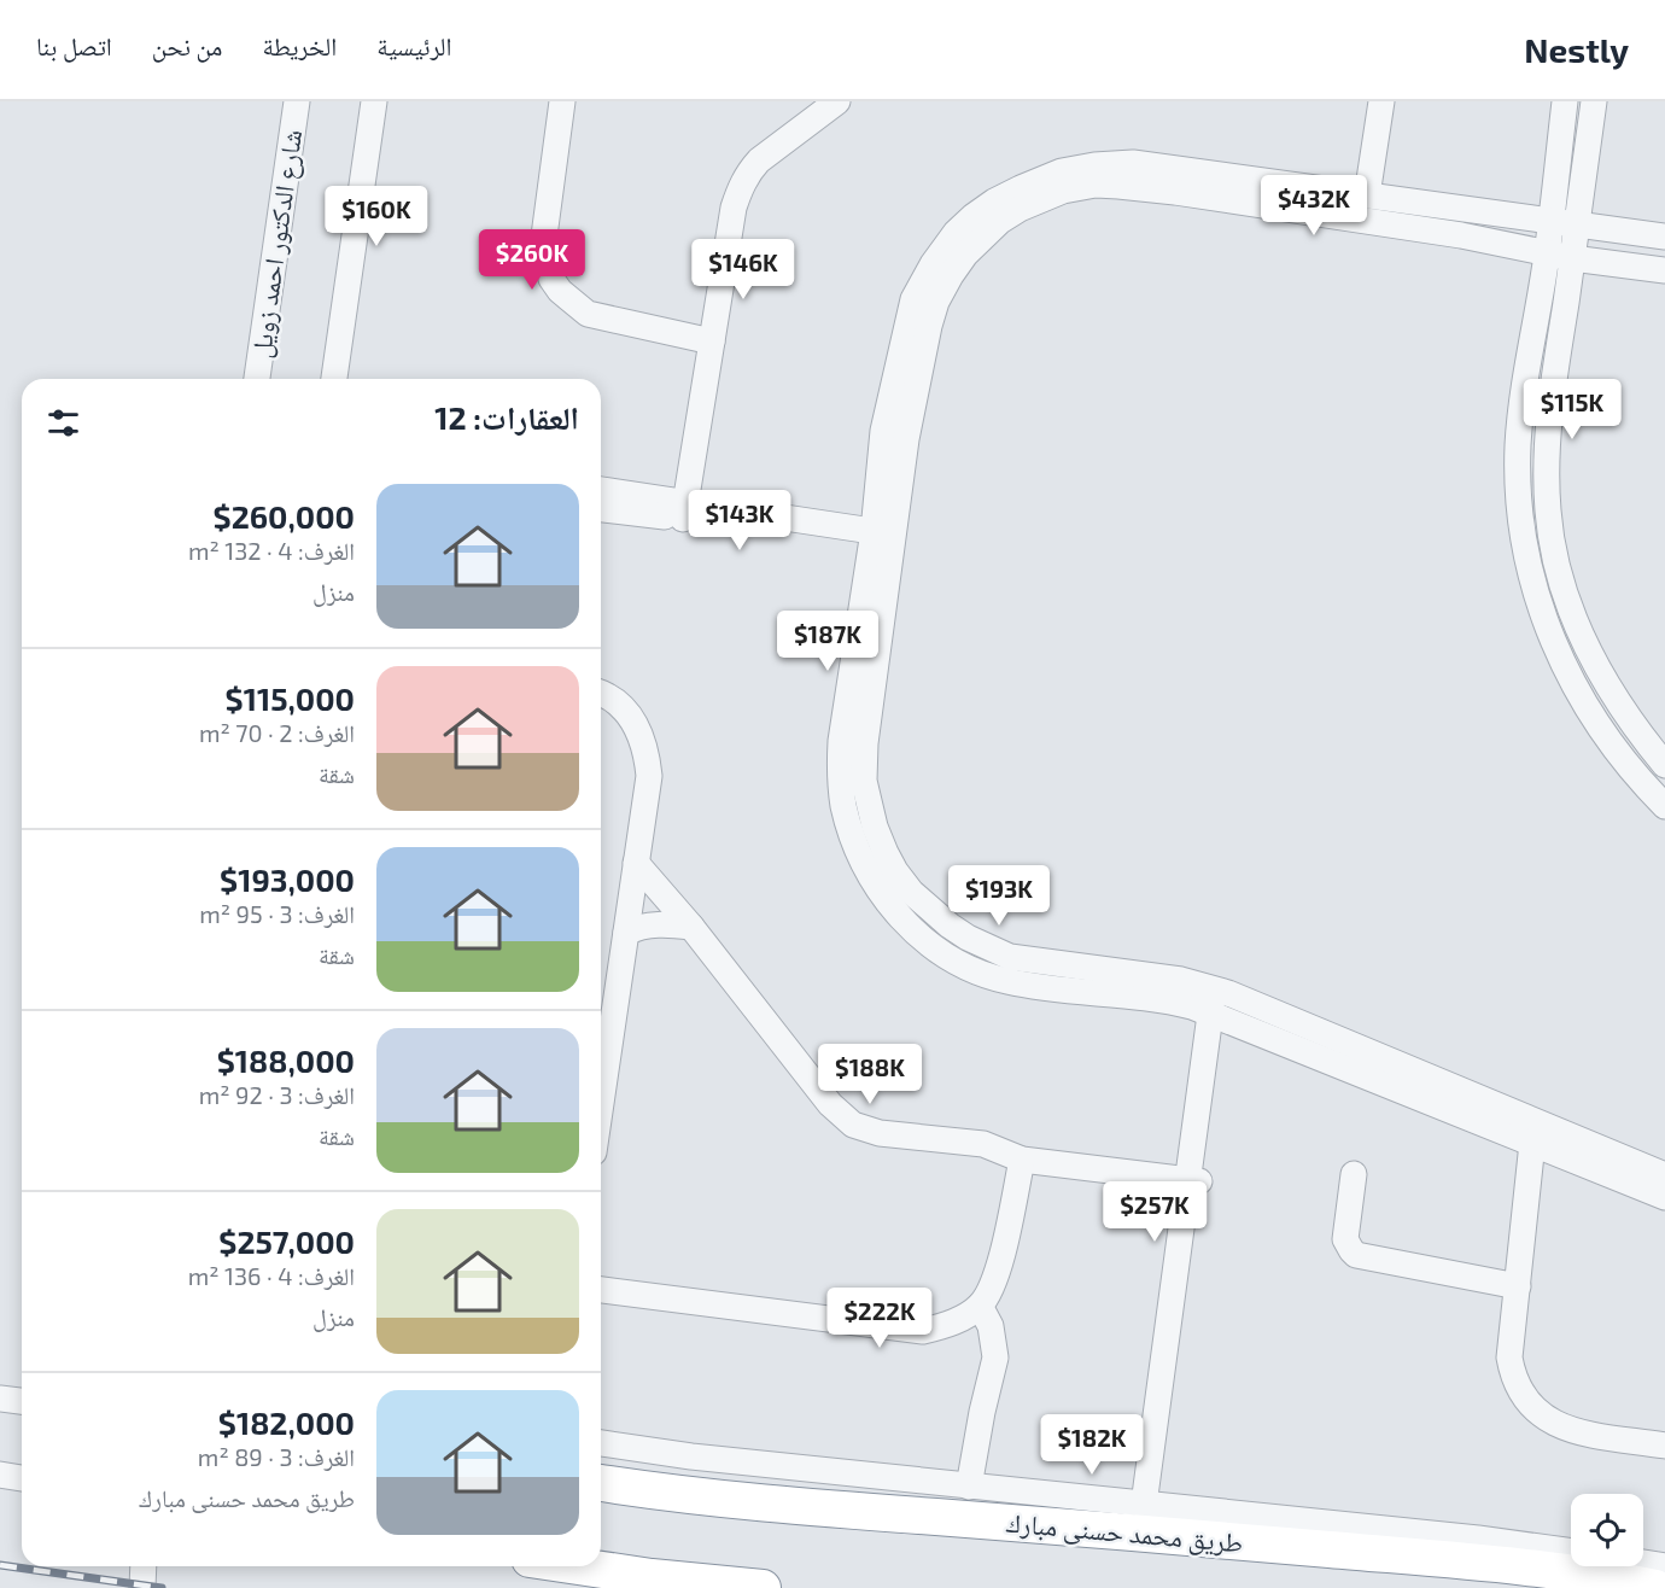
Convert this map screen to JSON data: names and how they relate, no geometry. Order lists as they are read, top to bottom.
{
  "streets": {
    "highway": ["طريق محمد حسنى مبارك"],
    "street": ["شارع الدكتور احمد زويل"]
  },
  "page": {
    "header": "Nestly",
    "nav": [
      "الرئيسية",
      "الخريطة",
      "من نحن",
      "اتصل بنا"
    ],
    "price": [
      "$432K",
      "$160K",
      "$260K",
      "$146K",
      "$115K",
      "$143K",
      "$187K",
      "$193K",
      "$188K",
      "$257K",
      "$222K",
      "$182K"
    ],
    "heading": "العقارات: 12",
    "list": [
      {
        "name": "$260,000",
        "note": "الغرف: 4 · 132 m² · منزل"
      },
      {
        "name": "$115,000",
        "note": "الغرف: 2 · 70 m² · شقة"
      },
      {
        "name": "$193,000",
        "note": "الغرف: 3 · 95 m² · شقة"
      },
      {
        "name": "$188,000",
        "note": "الغرف: 3 · 92 m² · شقة"
      },
      {
        "name": "$257,000",
        "note": "الغرف: 4 · 136 m² · منزل"
      },
      {
        "name": "$182,000",
        "note": "الغرف: 3 · 89 m² · طريق محمد حسنى مبارك"
      }
    ]
  }
}
